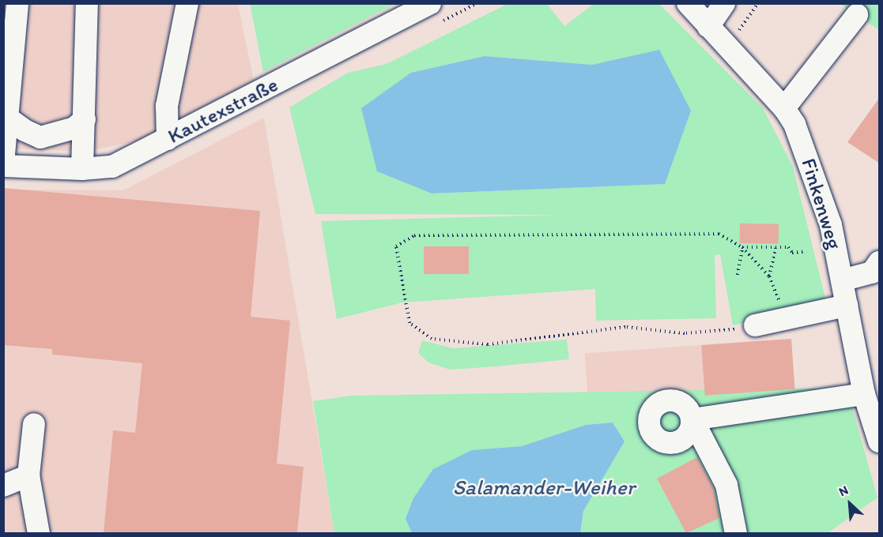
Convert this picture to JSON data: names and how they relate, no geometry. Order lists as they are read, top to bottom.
{
  "streets": {
    "street": ["Kautexstraße", "Finkenweg"]
  },
  "water": ["Salamander-Weiher"],
  "north": "top left"
}
